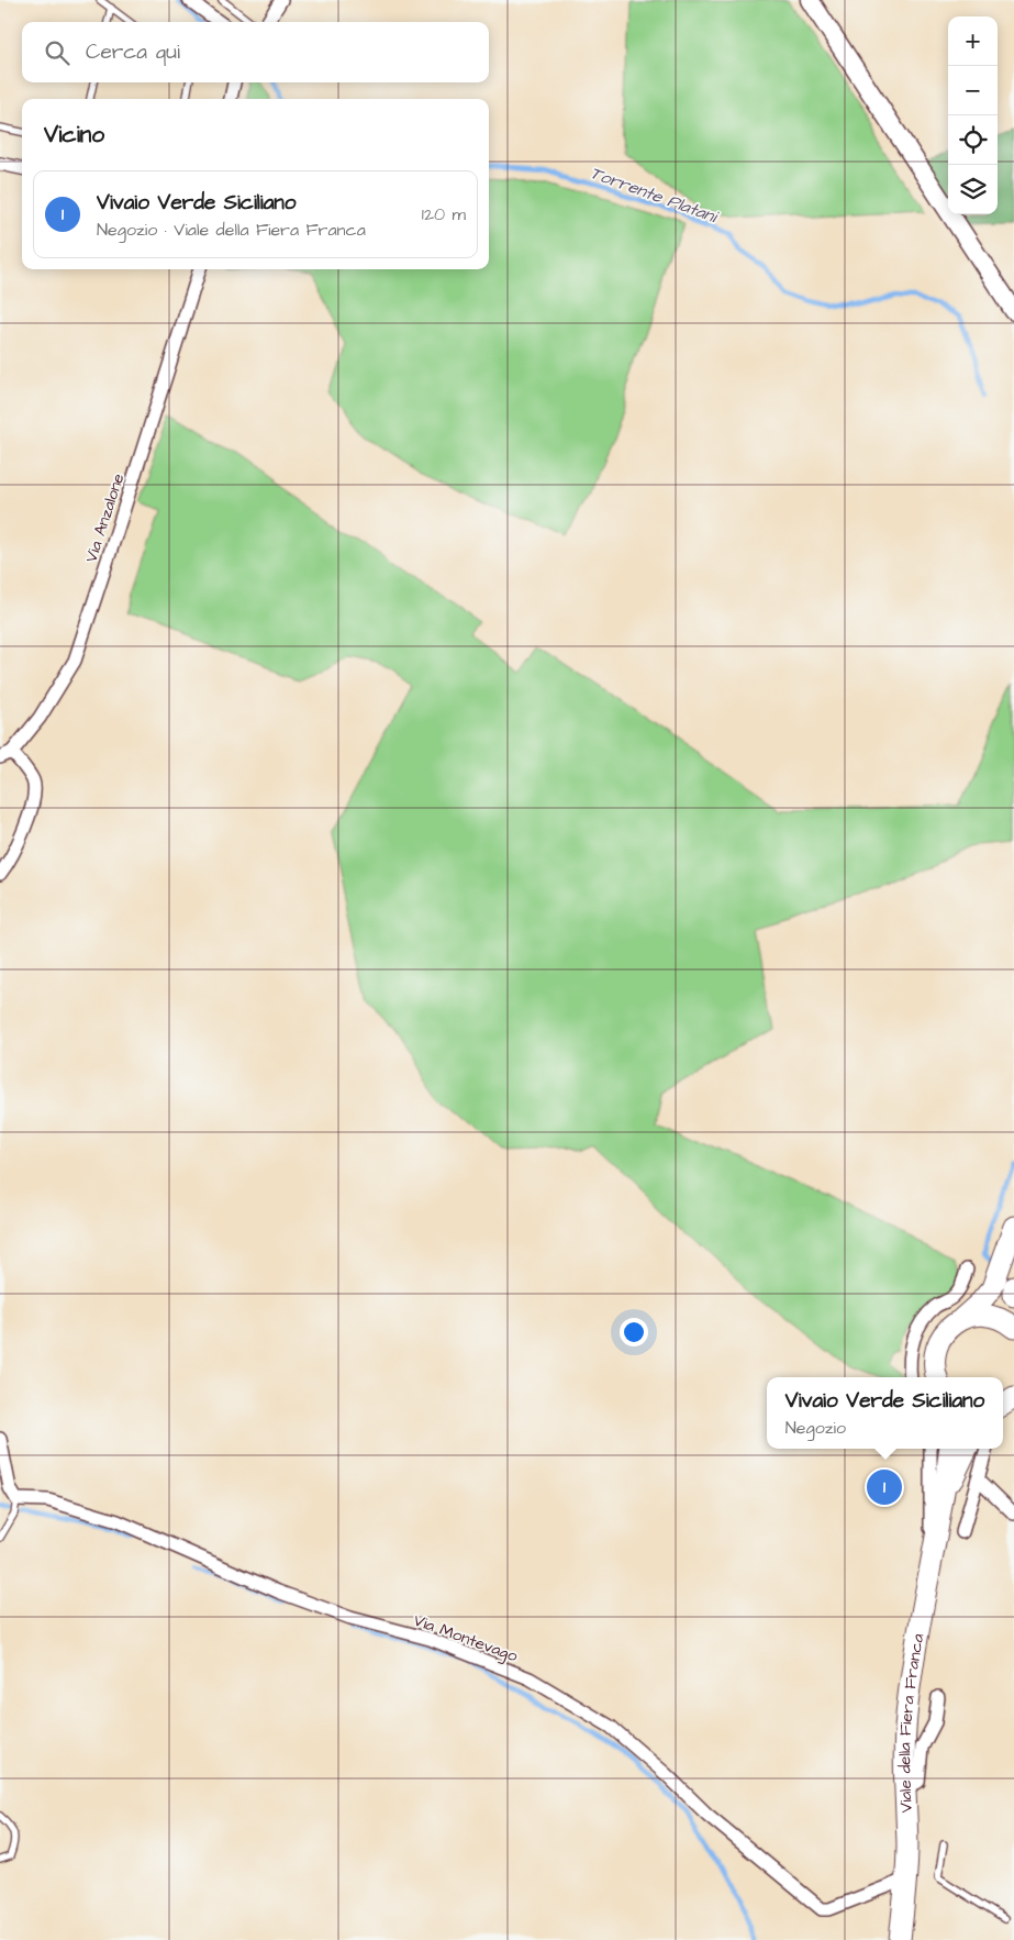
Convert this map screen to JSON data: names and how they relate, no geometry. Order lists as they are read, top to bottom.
{
  "streets": {
    "main road": ["Viale della Fiera Franca"],
    "street": ["Via Anzalone", "Via Montevago"]
  },
  "crossings": [
    ["Via Montevago", "Viale della Fiera Franca"]
  ],
  "water": ["Torrente Platani"],
  "page": {
    "map_buttons": ["+", "−"],
    "search": "Cerca qui",
    "heading": "Vicino",
    "list": [
      {
        "mark": "1",
        "name": "Vivaio Verde Siciliano",
        "note": "Negozio · Viale della Fiera Franca",
        "value": "120 m"
      }
    ],
    "popup": ["Vivaio Verde Siciliano", "Negozio"],
    "pins": "1"
  }
}
